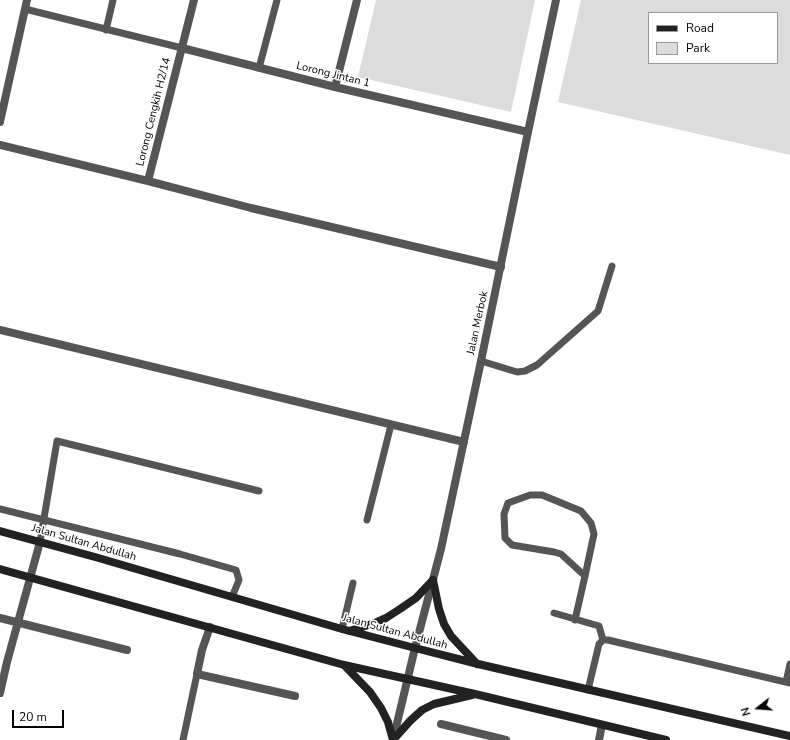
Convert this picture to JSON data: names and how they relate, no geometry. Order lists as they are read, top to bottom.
{
  "streets": {
    "main road": ["Jalan Sultan Abdullah"],
    "street": ["Lorong Jintan 1", "Lorong Cengkih H2/14", "Jalan Merbok"]
  },
  "crossings": [
    ["Lorong Jintan 1", "Lorong Cengkih H2/14"],
    ["Lorong Jintan 1", "Jalan Merbok"],
    ["Jalan Merbok", "Jalan Sultan Abdullah"]
  ],
  "legend": ["Road", "Park"],
  "scale_bar": "20 m",
  "north": "left"
}
